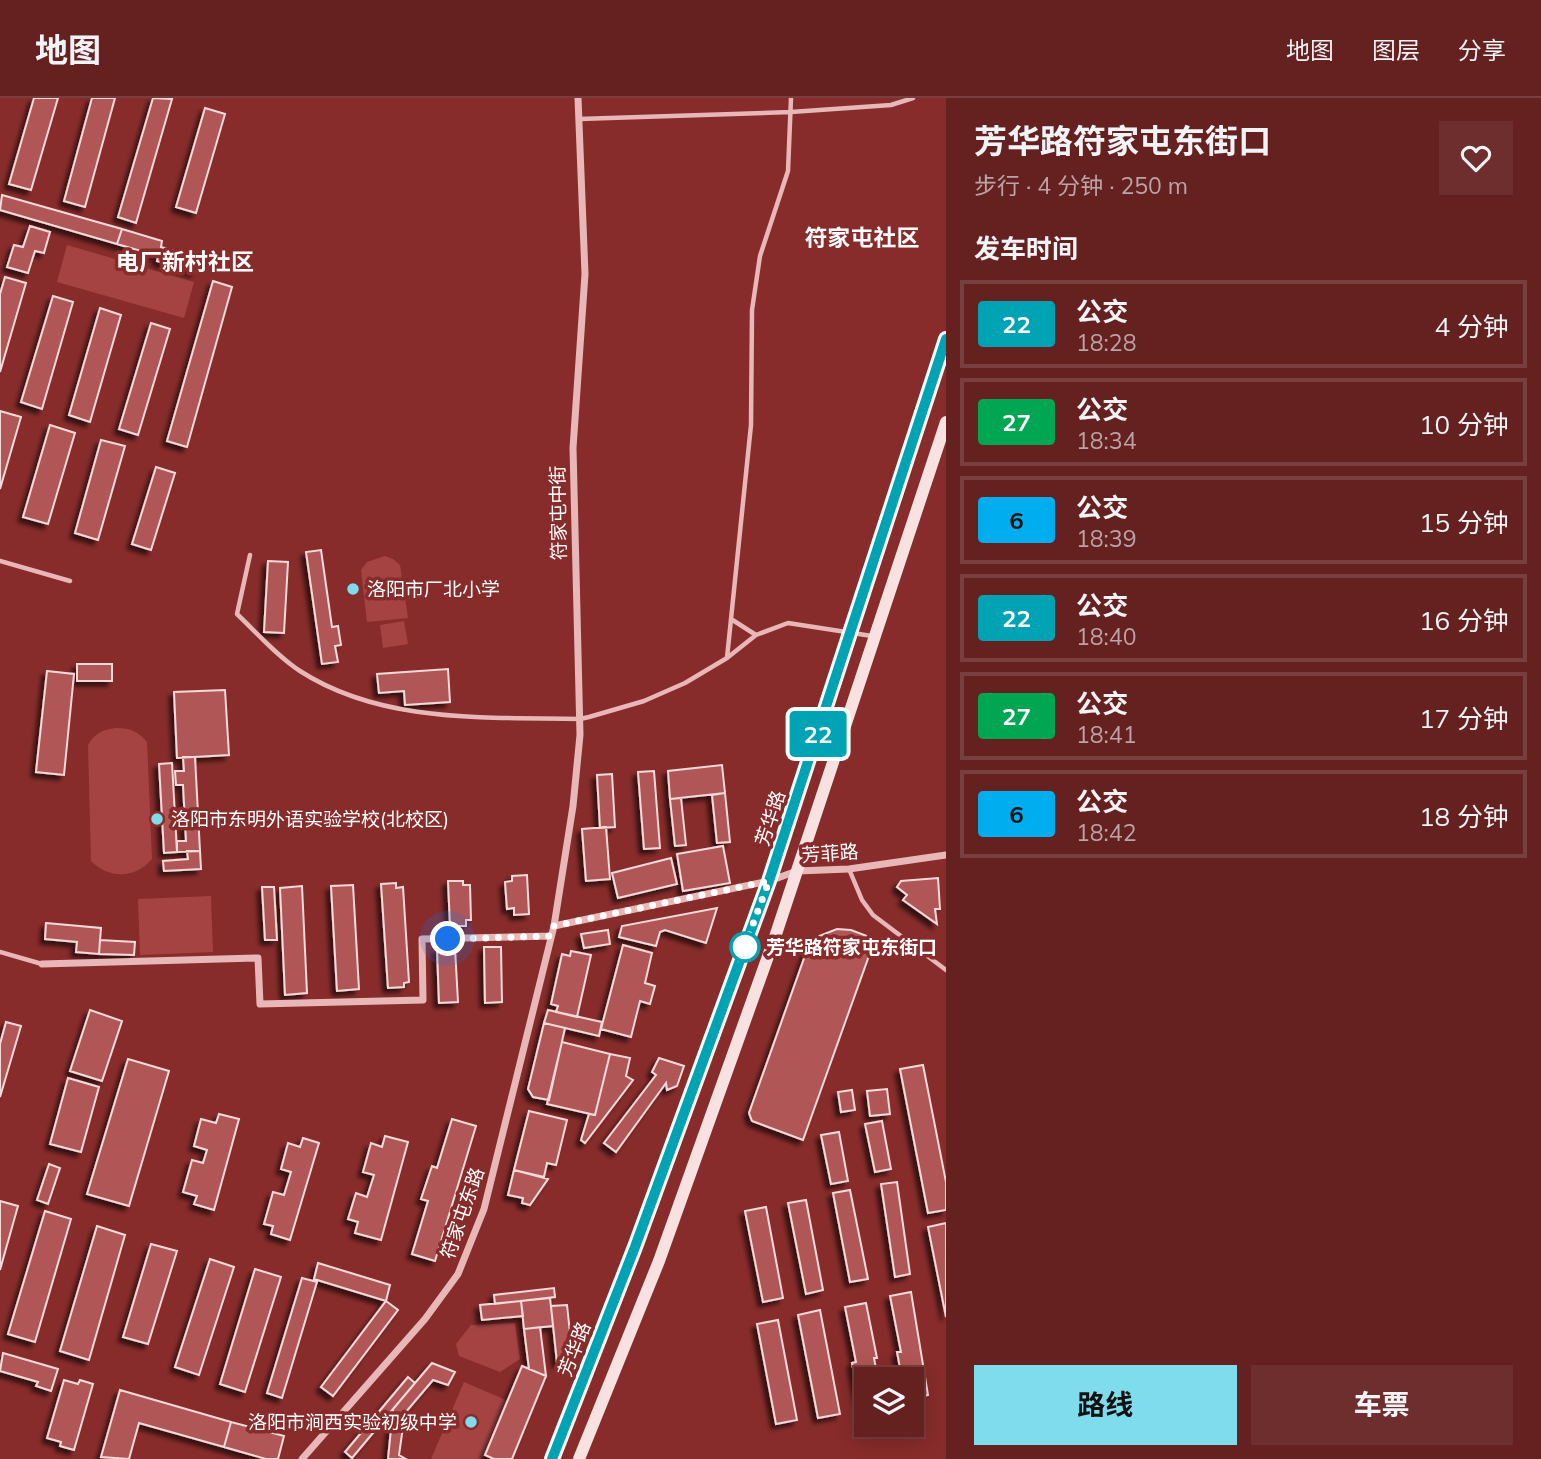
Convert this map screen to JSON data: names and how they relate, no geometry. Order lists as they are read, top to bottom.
{
  "streets": {
    "main road": ["芳华路"],
    "street": ["符家屯中街", "芳菲路", "符家屯东路"]
  },
  "crossings": [
    ["符家屯中街", "芳菲路"],
    ["符家屯中街", "符家屯东路"],
    ["芳华路", "芳菲路"],
    ["芳菲路", "符家屯东路"]
  ],
  "districts": ["符家屯社区", "电厂新村社区"],
  "places": [
    "洛阳市厂北小学",
    "洛阳市东明外语实验学校(北校区)",
    "芳华路符家屯东街口",
    "洛阳市涧西实验初级中学"
  ],
  "lines": ["bus line 22"],
  "page": {
    "header": "地图",
    "nav": ["地图", "图层", "分享"],
    "on_map": "22",
    "heading": [
      ["芳华路符家屯东街口", "步行 · 4 分钟 · 250 m"],
      "发车时间"
    ],
    "list": [
      {
        "mark": "22",
        "name": "公交",
        "note": "18:28",
        "value": "4 分钟"
      },
      {
        "mark": "27",
        "name": "公交",
        "note": "18:34",
        "value": "10 分钟"
      },
      {
        "mark": "6",
        "name": "公交",
        "note": "18:39",
        "value": "15 分钟"
      },
      {
        "mark": "22",
        "name": "公交",
        "note": "18:40",
        "value": "16 分钟"
      },
      {
        "mark": "27",
        "name": "公交",
        "note": "18:41",
        "value": "17 分钟"
      },
      {
        "mark": "6",
        "name": "公交",
        "note": "18:42",
        "value": "18 分钟"
      }
    ],
    "buttons": ["路线", "车票"]
  }
}
